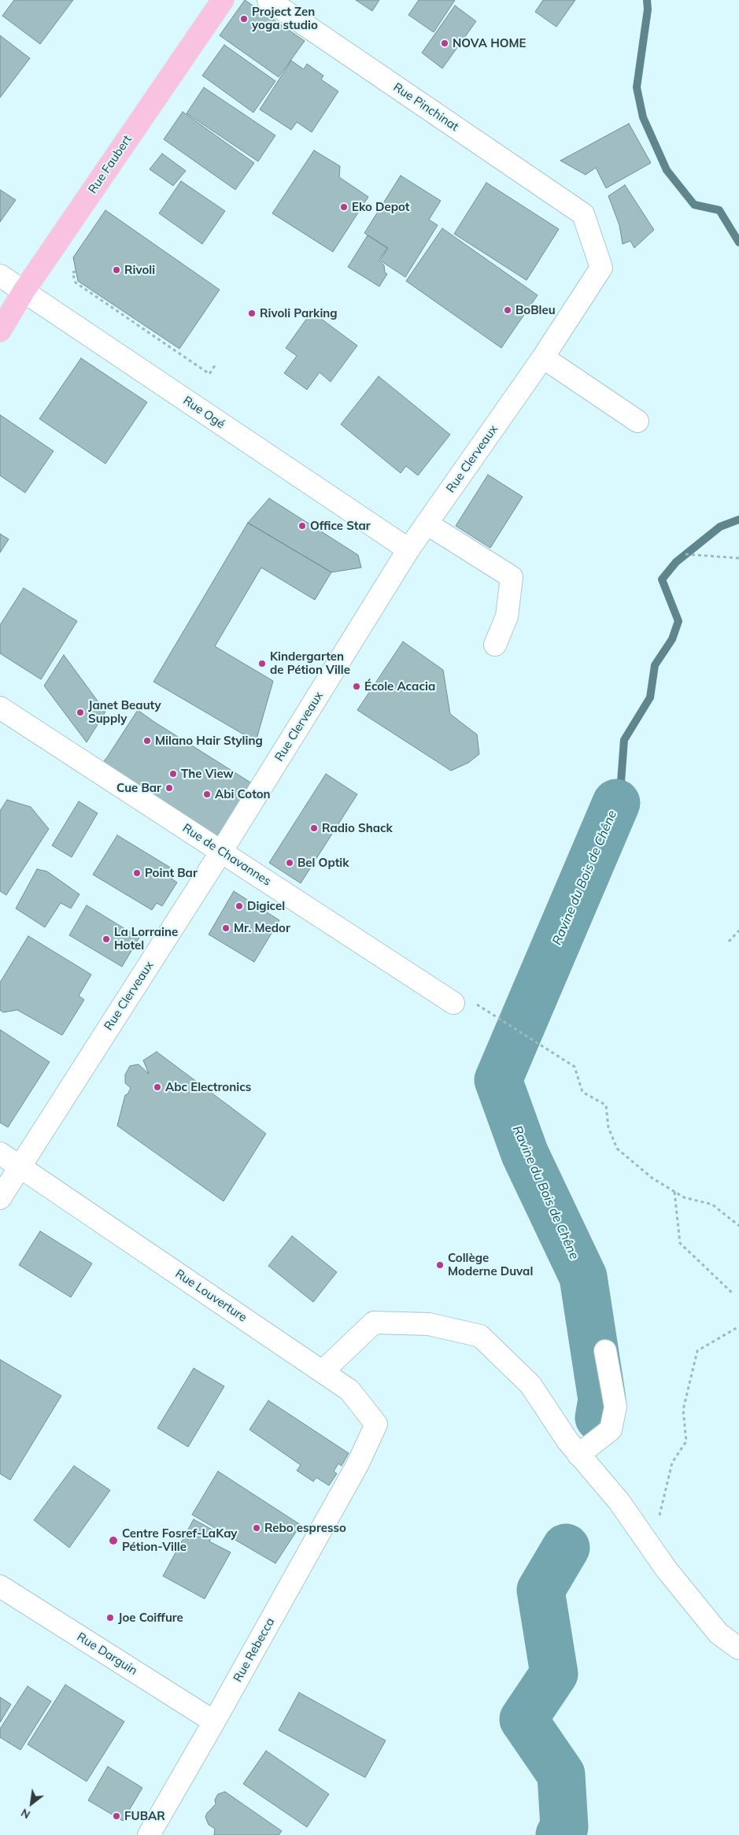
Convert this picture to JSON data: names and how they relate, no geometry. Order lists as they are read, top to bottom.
{
  "streets": {
    "main road": ["Rue Faubert"],
    "street": [
      "Rue Pinchinat",
      "Rue Ogé",
      "Rue Clerveaux",
      "Rue de Chavannes",
      "Rue Louverture",
      "Rue Rebecca",
      "Rue Darguin"
    ]
  },
  "crossings": [
    ["Rue Pinchinat", "Rue Clerveaux"],
    ["Rue Faubert", "Rue Ogé"],
    ["Rue Ogé", "Rue Clerveaux"],
    ["Rue Clerveaux", "Rue de Chavannes"],
    ["Rue Clerveaux", "Rue Louverture"],
    ["Rue Louverture", "Rue Rebecca"],
    ["Rue Rebecca", "Rue Darguin"]
  ],
  "water": ["Ravine du Bois de Chêne"],
  "places": [
    "Project Zen yoga studio",
    "NOVA HOME",
    "Eko Depot",
    "Rivoli",
    "BoBleu",
    "Rivoli Parking",
    "Office Star",
    "Kindergarten de Pétion Ville",
    "École Acacia",
    "Janet Beauty Supply",
    "Milano Hair Styling",
    "The View",
    "Cue Bar",
    "Abi Coton",
    "Radio Shack",
    "Bel Optik",
    "Point Bar",
    "Digicel",
    "Mr. Medor",
    "La Lorraine Hotel",
    "Abc Electronics",
    "Collège Moderne Duval",
    "Rebo espresso",
    "Centre Fosref-LaKay Pétion-Ville",
    "Joe Coiffure",
    "FUBAR"
  ],
  "north": "bottom left"
}
